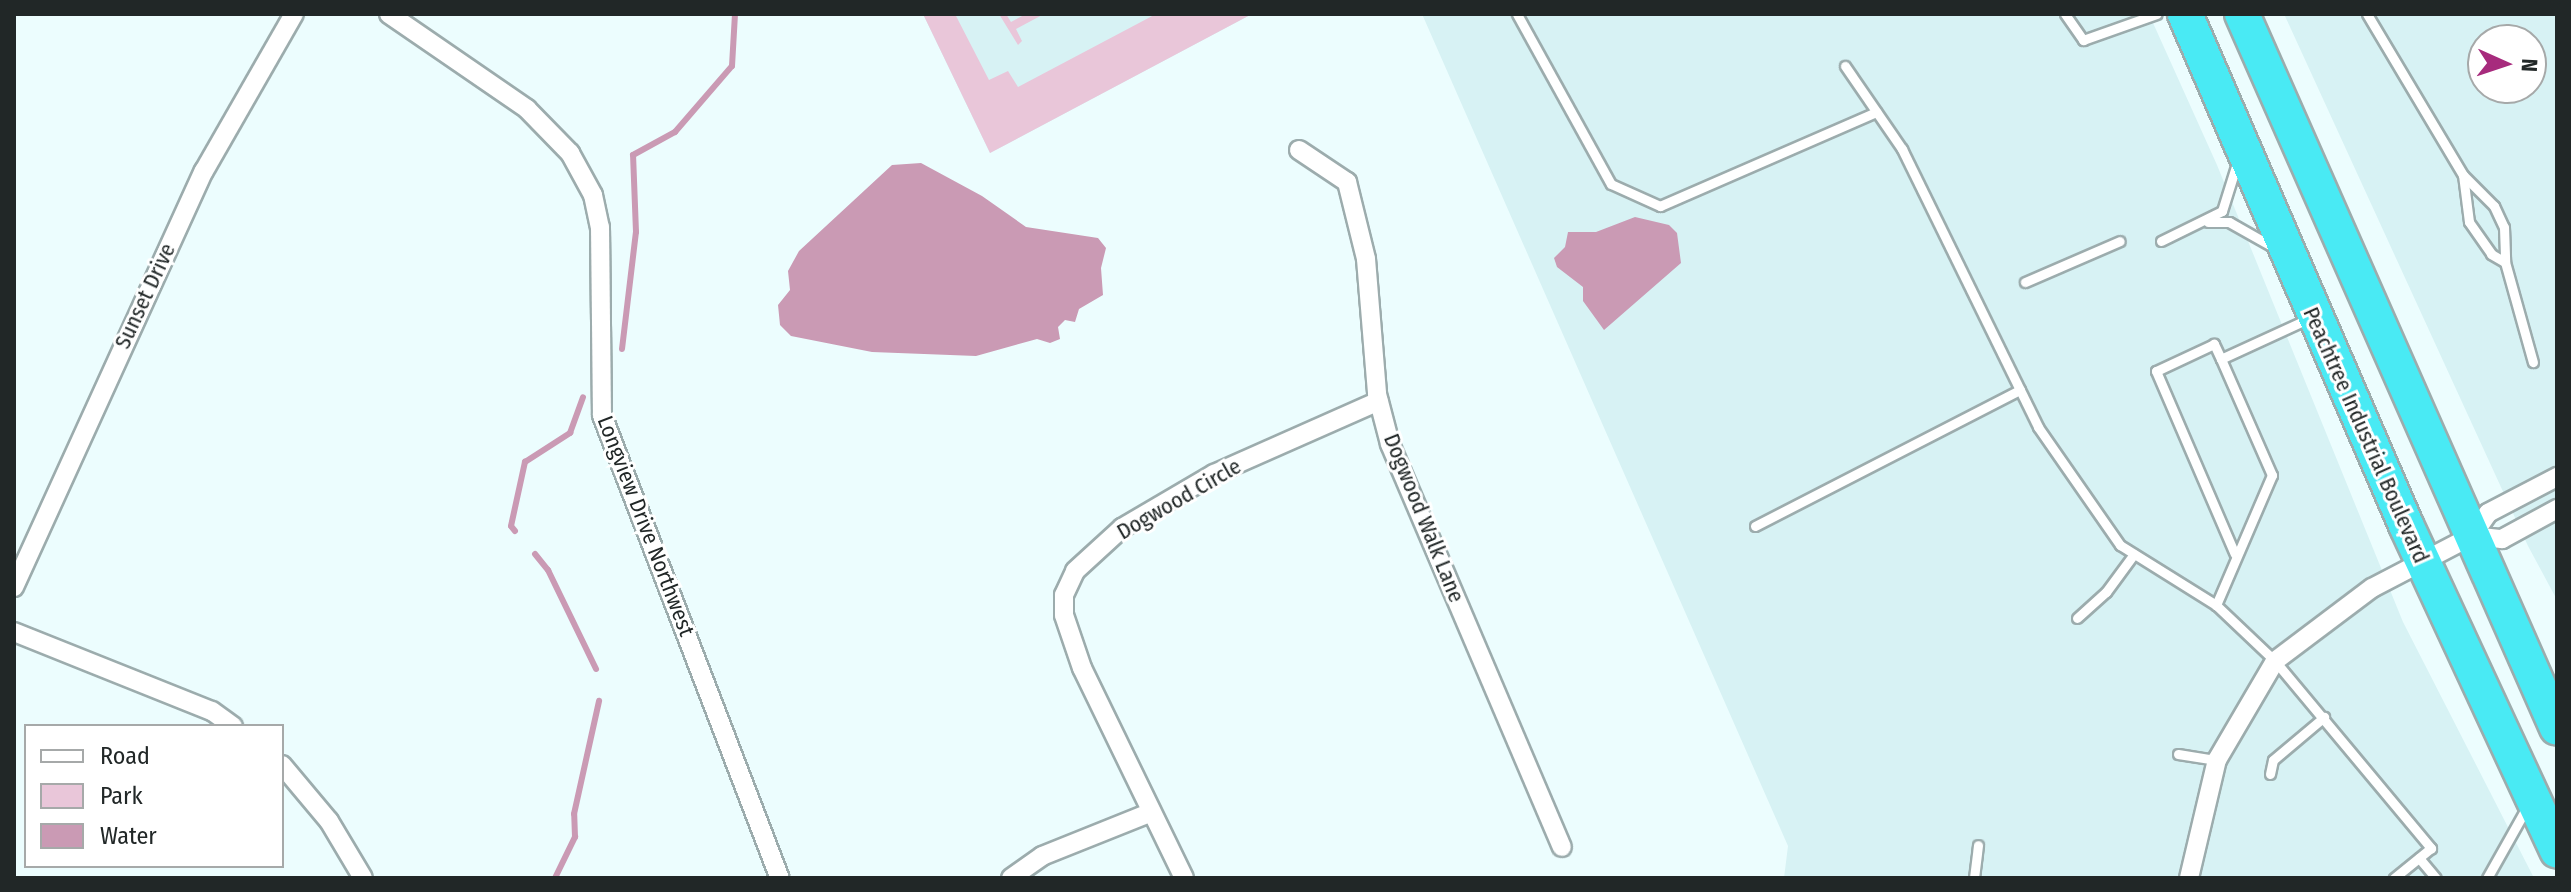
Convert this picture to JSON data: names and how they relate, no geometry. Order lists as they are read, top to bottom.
{
  "streets": {
    "highway": ["Peachtree Industrial Boulevard"],
    "street": [
      "Sunset Drive",
      "Dogwood Circle",
      "Dogwood Walk Lane",
      "Longview Drive Northwest"
    ]
  },
  "crossings": [
    ["Dogwood Circle", "Dogwood Walk Lane"]
  ],
  "legend": ["Road", "Park", "Water"],
  "north": "right"
}
